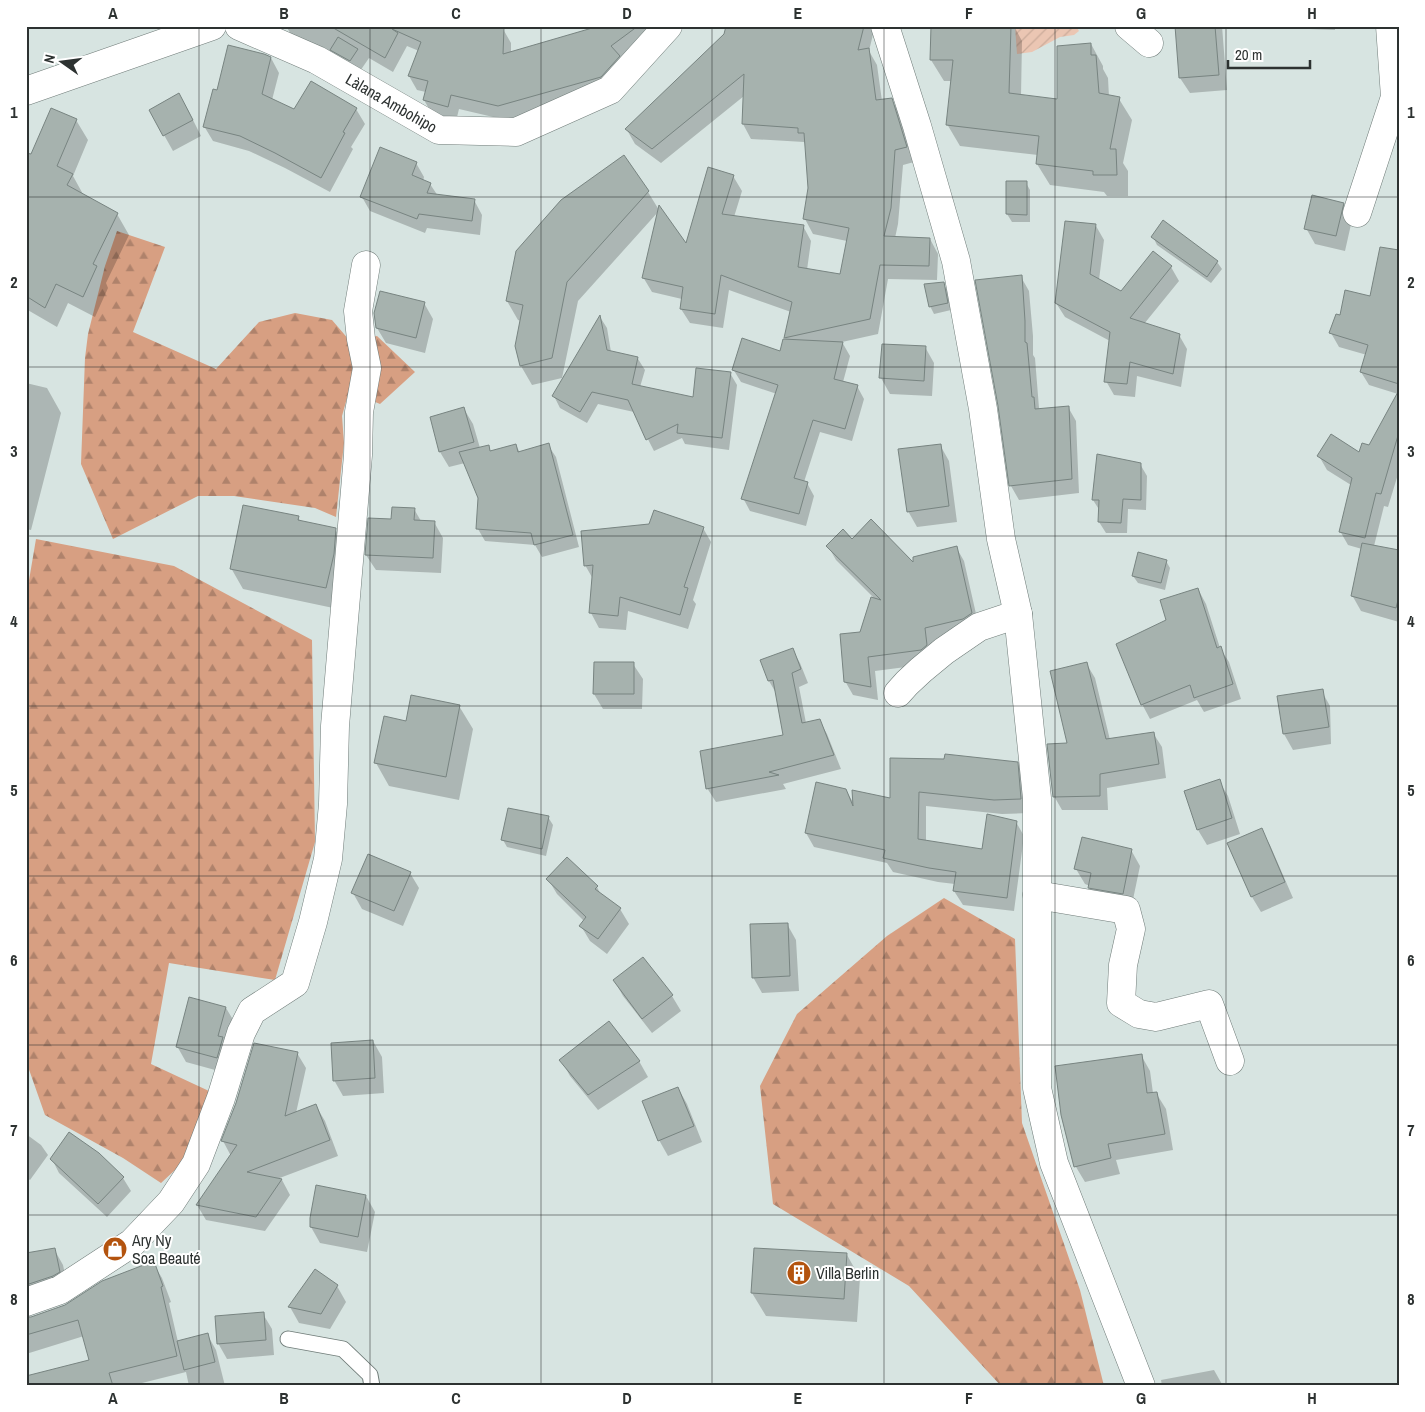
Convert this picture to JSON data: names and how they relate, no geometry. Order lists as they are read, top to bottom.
{
  "streets": {
    "street": ["Làlana Ambohipo"]
  },
  "places": {
    "shop": ["Ary Ny Soa Beauté"],
    "building": ["Villa Berlin"]
  },
  "scale_bar": "20 m",
  "north": "left",
  "grid": {
    "columns": [
      "A",
      "B",
      "C",
      "D",
      "E",
      "F",
      "G",
      "H"
    ],
    "rows": [
      "1",
      "2",
      "3",
      "4",
      "5",
      "6",
      "7",
      "8"
    ]
  }
}
